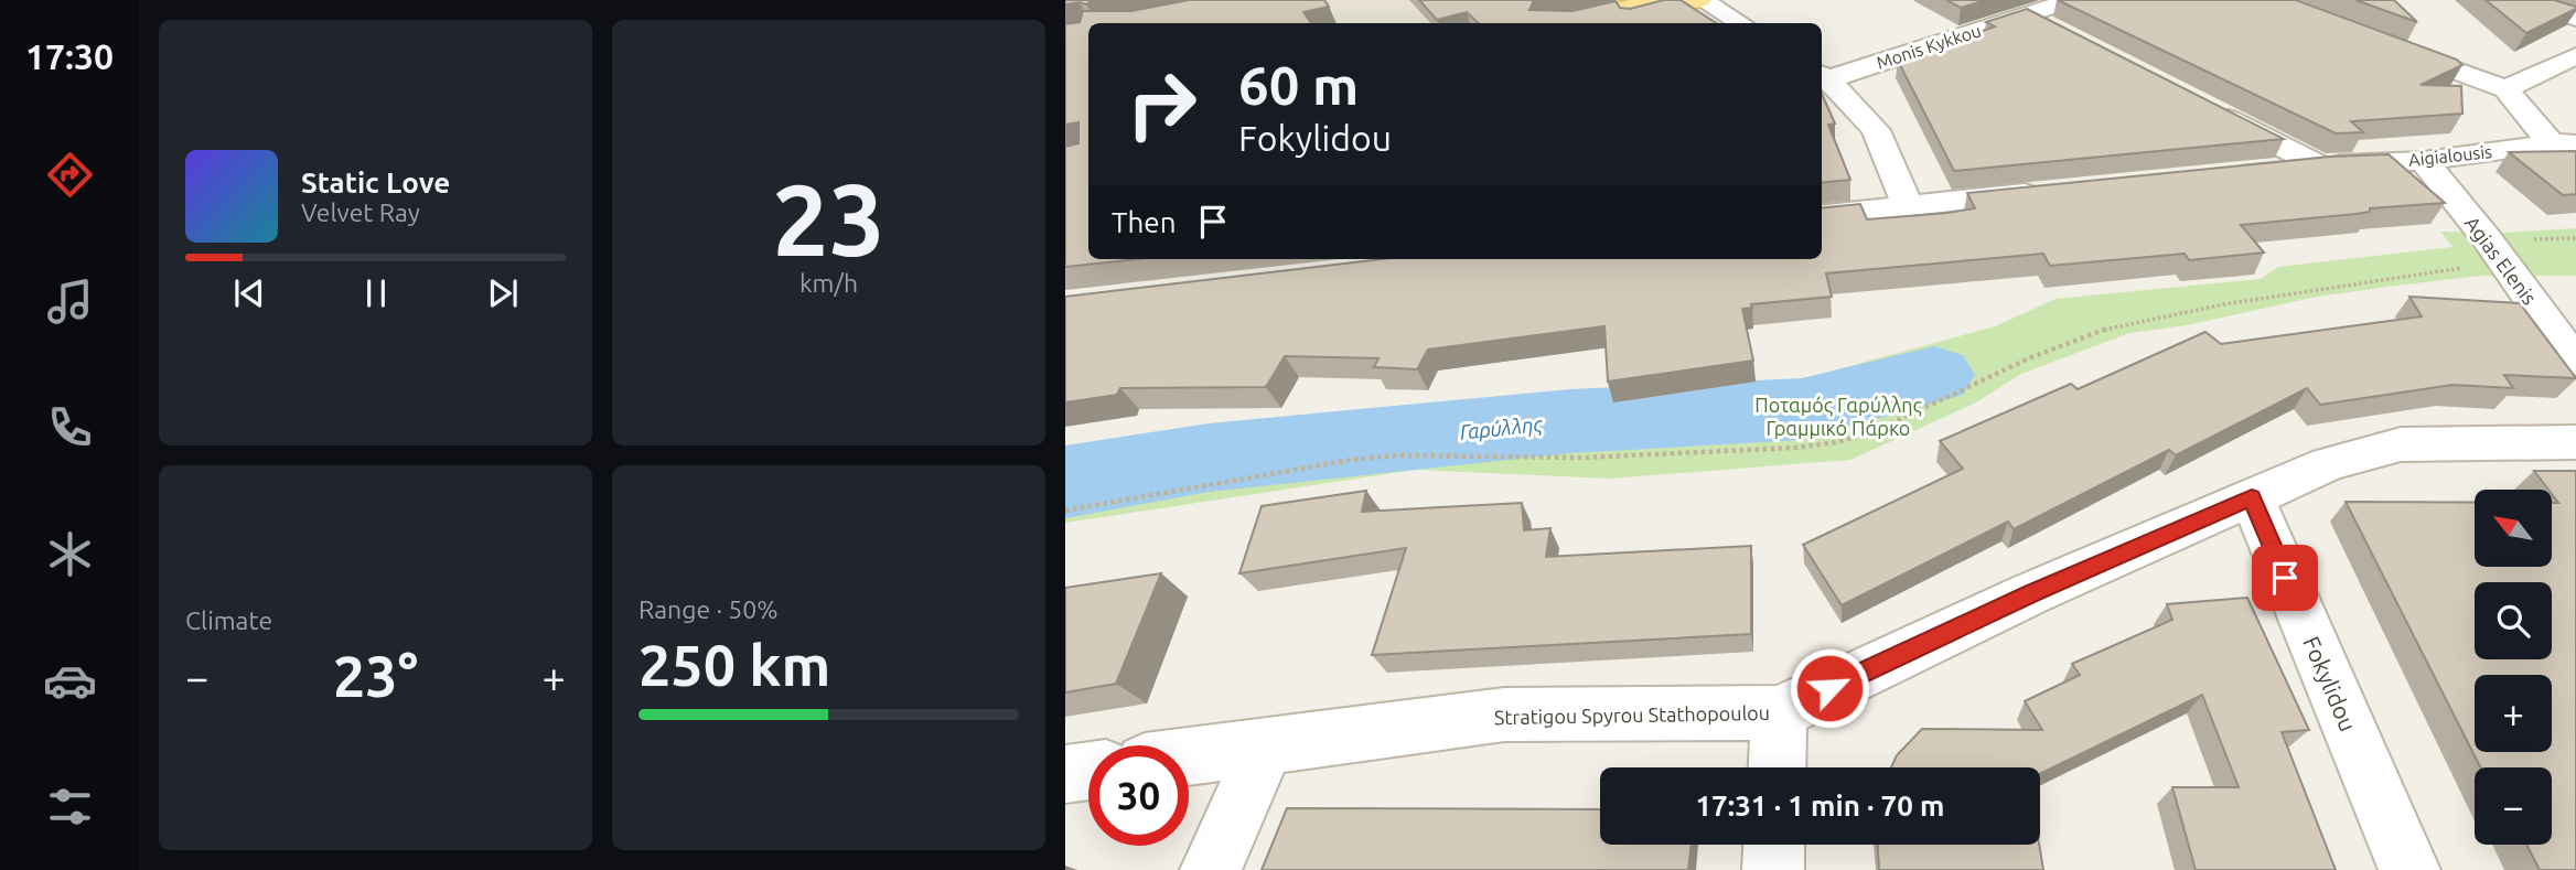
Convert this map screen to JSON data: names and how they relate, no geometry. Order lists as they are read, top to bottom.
{
  "streets": {
    "street": [
      "Monis Kykkou",
      "Aigialousis",
      "Agias Elenis",
      "Fokylidou",
      "Stratigou Spyrou Stathopoulou"
    ]
  },
  "crossings": [
    ["Aigialousis", "Agias Elenis"],
    ["Fokylidou", "Stratigou Spyrou Stathopoulou"]
  ],
  "water": ["Γαρύλλης"],
  "parks": ["Ποταμός Γαρύλλης Γραμμικό Πάρκο"],
  "north": "top left",
  "page": {
    "tabs": "17:30",
    "tile": [
      ["23", "km/h"],
      "Climate",
      ["Range · 50%", "250 km"]
    ],
    "turn": ["60 m", "Fokylidou"],
    "song": ["Static Love", "Velvet Ray"],
    "then": "Then",
    "map_buttons": ["+", "−"],
    "heat": ["−", "23°", "+"],
    "limit": "30",
    "trip": "17:31 · 1 min · 70 m"
  }
}
